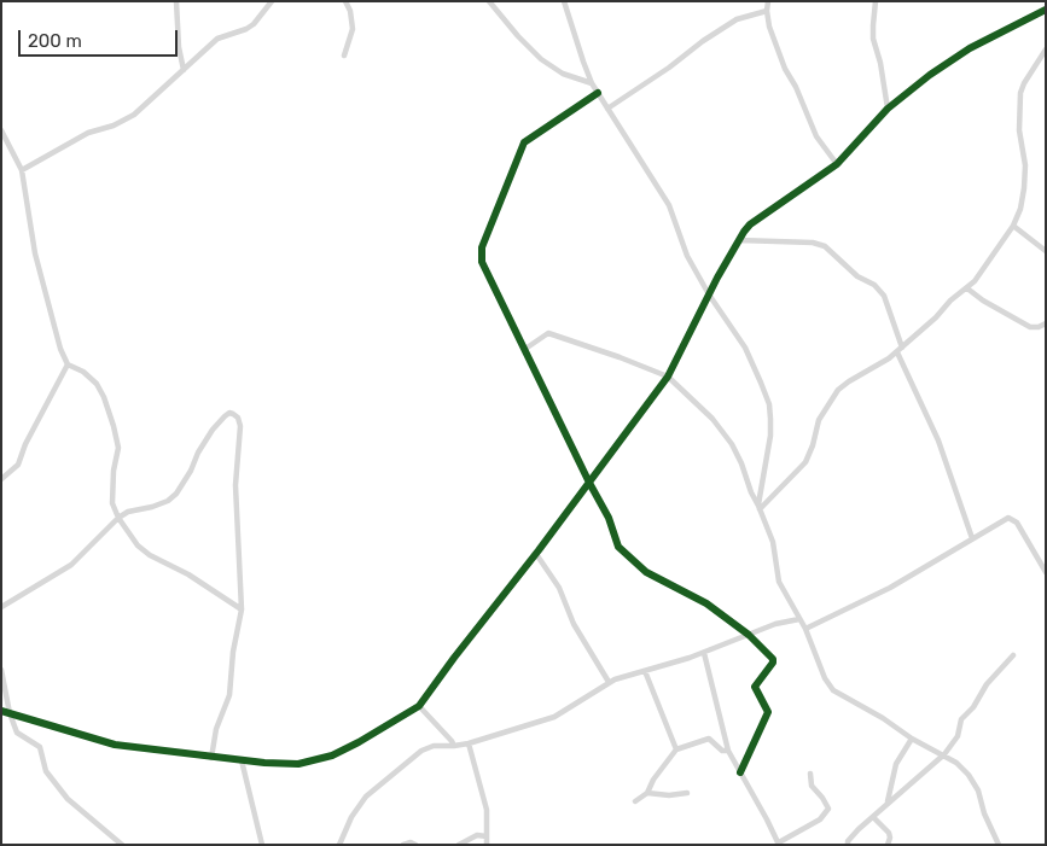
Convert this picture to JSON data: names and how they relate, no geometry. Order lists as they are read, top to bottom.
{
  "scale_bar": "200 m"
}
